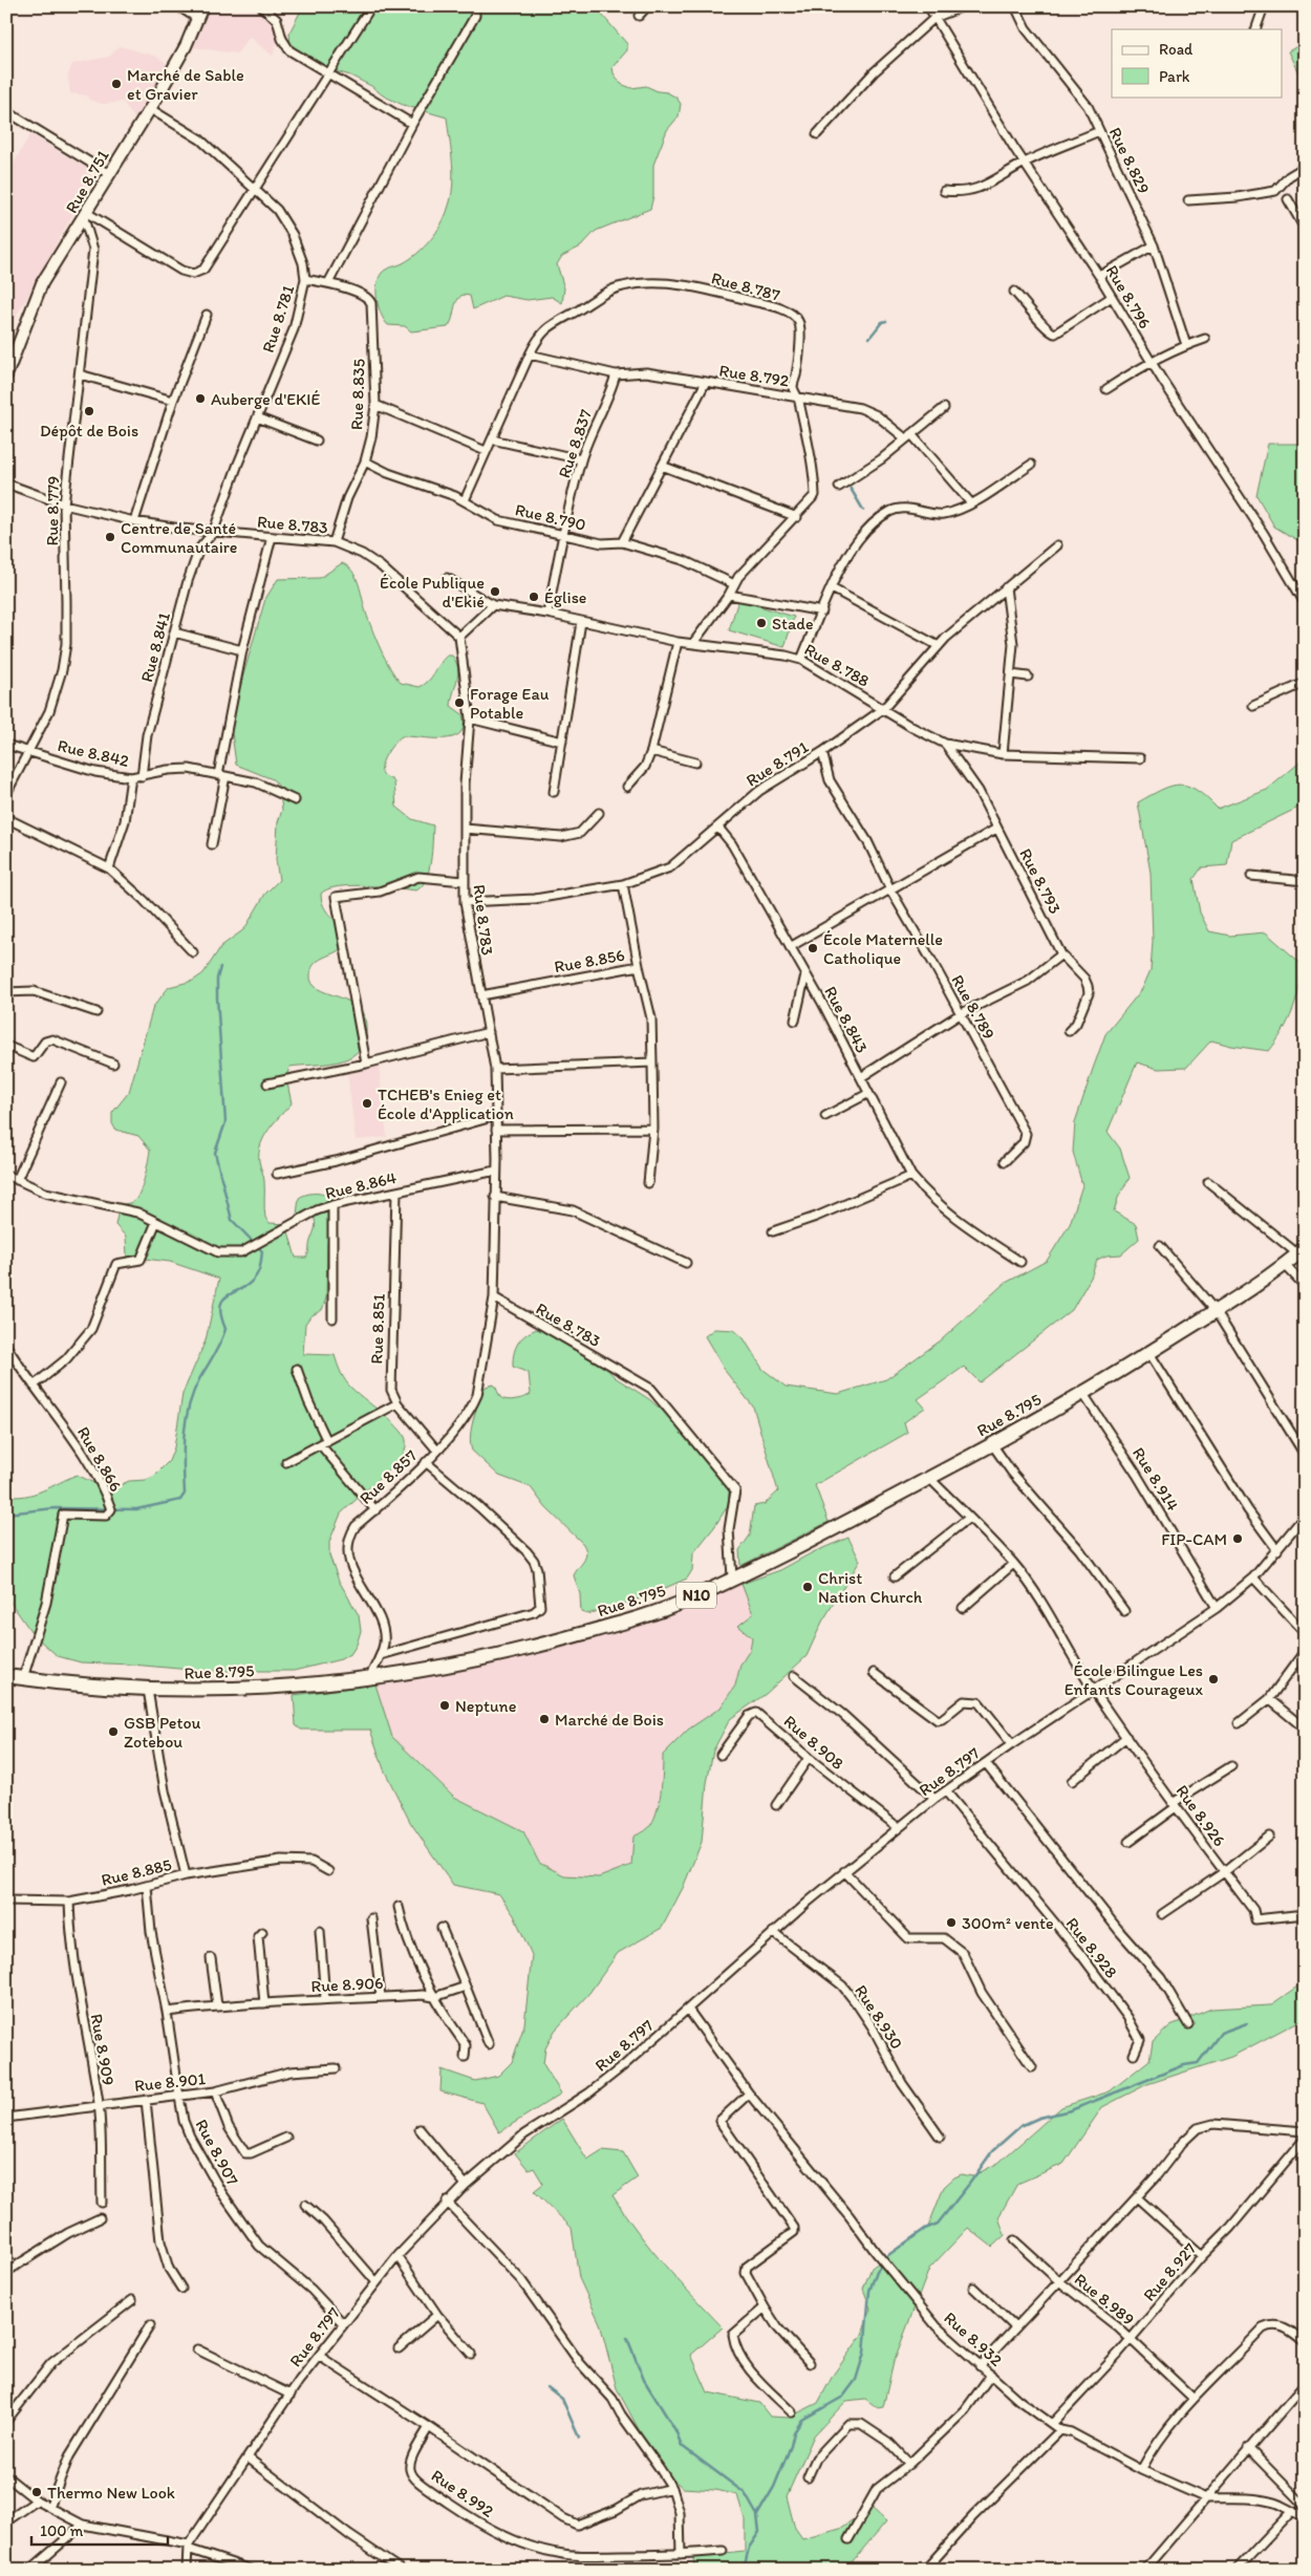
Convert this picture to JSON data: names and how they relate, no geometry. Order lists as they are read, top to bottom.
{
  "streets": {
    "highway": ["Rue 8.795", "N10"],
    "main road": ["Rue 8.751"],
    "street": [
      "Rue 8.829",
      "Rue 8.787",
      "Rue 8.796",
      "Rue 8.781",
      "Rue 8.792",
      "Rue 8.835",
      "Rue 8.837",
      "Rue 8.779",
      "Rue 8.790",
      "Rue 8.783",
      "Rue 8.841",
      "Rue 8.788",
      "Rue 8.842",
      "Rue 8.791",
      "Rue 8.793",
      "Rue 8.856",
      "Rue 8.789",
      "Rue 8.843",
      "Rue 8.864",
      "Rue 8.851",
      "Rue 8.866",
      "Rue 8.857",
      "Rue 8.914",
      "Rue 8.908",
      "Rue 8.797",
      "Rue 8.926",
      "Rue 8.885",
      "Rue 8.928",
      "Rue 8.906",
      "Rue 8.930",
      "Rue 8.909",
      "Rue 8.901",
      "Rue 8.907",
      "Rue 8.927",
      "Rue 8.989",
      "Rue 8.932",
      "Rue 8.992"
    ]
  },
  "crossings": [
    ["Rue 8.751", "Rue 8.781"],
    ["Rue 8.751", "Rue 8.779"],
    ["Rue 8.787", "Rue 8.792"],
    ["Rue 8.787", "Rue 8.790"],
    ["Rue 8.787", "Rue 8.788"],
    ["Rue 8.781", "Rue 8.783"],
    ["Rue 8.781", "Rue 8.841"],
    ["Rue 8.792", "Rue 8.790"],
    ["Rue 8.835", "Rue 8.790"],
    ["Rue 8.835", "Rue 8.783"],
    ["Rue 8.837", "Rue 8.790"],
    ["Rue 8.837", "Rue 8.788"],
    ["Rue 8.779", "Rue 8.783"],
    ["Rue 8.779", "Rue 8.842"],
    ["Rue 8.783", "Rue 8.841"],
    ["Rue 8.783", "Rue 8.791"],
    ["Rue 8.783", "Rue 8.856"],
    ["Rue 8.783", "Rue 8.864"],
    ["Rue 8.783", "Rue 8.795"],
    ["Rue 8.783", "Rue 8.857"],
    ["Rue 8.841", "Rue 8.842"],
    ["Rue 8.788", "Rue 8.791"],
    ["Rue 8.788", "Rue 8.793"],
    ["Rue 8.791", "Rue 8.789"],
    ["Rue 8.791", "Rue 8.843"],
    ["Rue 8.864", "Rue 8.851"],
    ["Rue 8.851", "Rue 8.857"],
    ["Rue 8.795", "Rue 8.866"],
    ["Rue 8.795", "Rue 8.857"],
    ["Rue 8.795", "Rue 8.914"],
    ["Rue 8.795", "Rue 8.926"],
    ["Rue 8.795", "Rue 8.885"],
    ["Rue 8.914", "Rue 8.797"],
    ["Rue 8.908", "Rue 8.797"],
    ["Rue 8.797", "Rue 8.926"],
    ["Rue 8.797", "Rue 8.928"],
    ["Rue 8.797", "Rue 8.930"],
    ["Rue 8.797", "Rue 8.907"],
    ["Rue 8.797", "Rue 8.932"],
    ["Rue 8.885", "Rue 8.909"],
    ["Rue 8.885", "Rue 8.907"],
    ["Rue 8.906", "Rue 8.907"],
    ["Rue 8.909", "Rue 8.901"],
    ["Rue 8.901", "Rue 8.907"],
    ["Rue 8.927", "Rue 8.989"],
    ["Rue 8.927", "Rue 8.932"],
    ["Rue 8.989", "Rue 8.932"]
  ],
  "places": [
    "Marché de Sable et Gravier",
    "Auberge d'EKIÉ",
    "Dépôt de Bois",
    "Centre de Santé Communautaire",
    "École Publique d'Ekié",
    "Église",
    "Stade",
    "Forage Eau Potable",
    "École Maternelle Catholique",
    "TCHEB's Enieg et École d'Application",
    "FIP-CAM",
    "Christ Nation Church",
    "École Bilingue Les Enfants Courageux",
    "Neptune",
    "Marché de Bois",
    "GSB Petou Zotebou",
    "300m² vente",
    "Thermo New Look"
  ],
  "legend": ["Road", "Park"],
  "scale_bar": "100 m"
}
